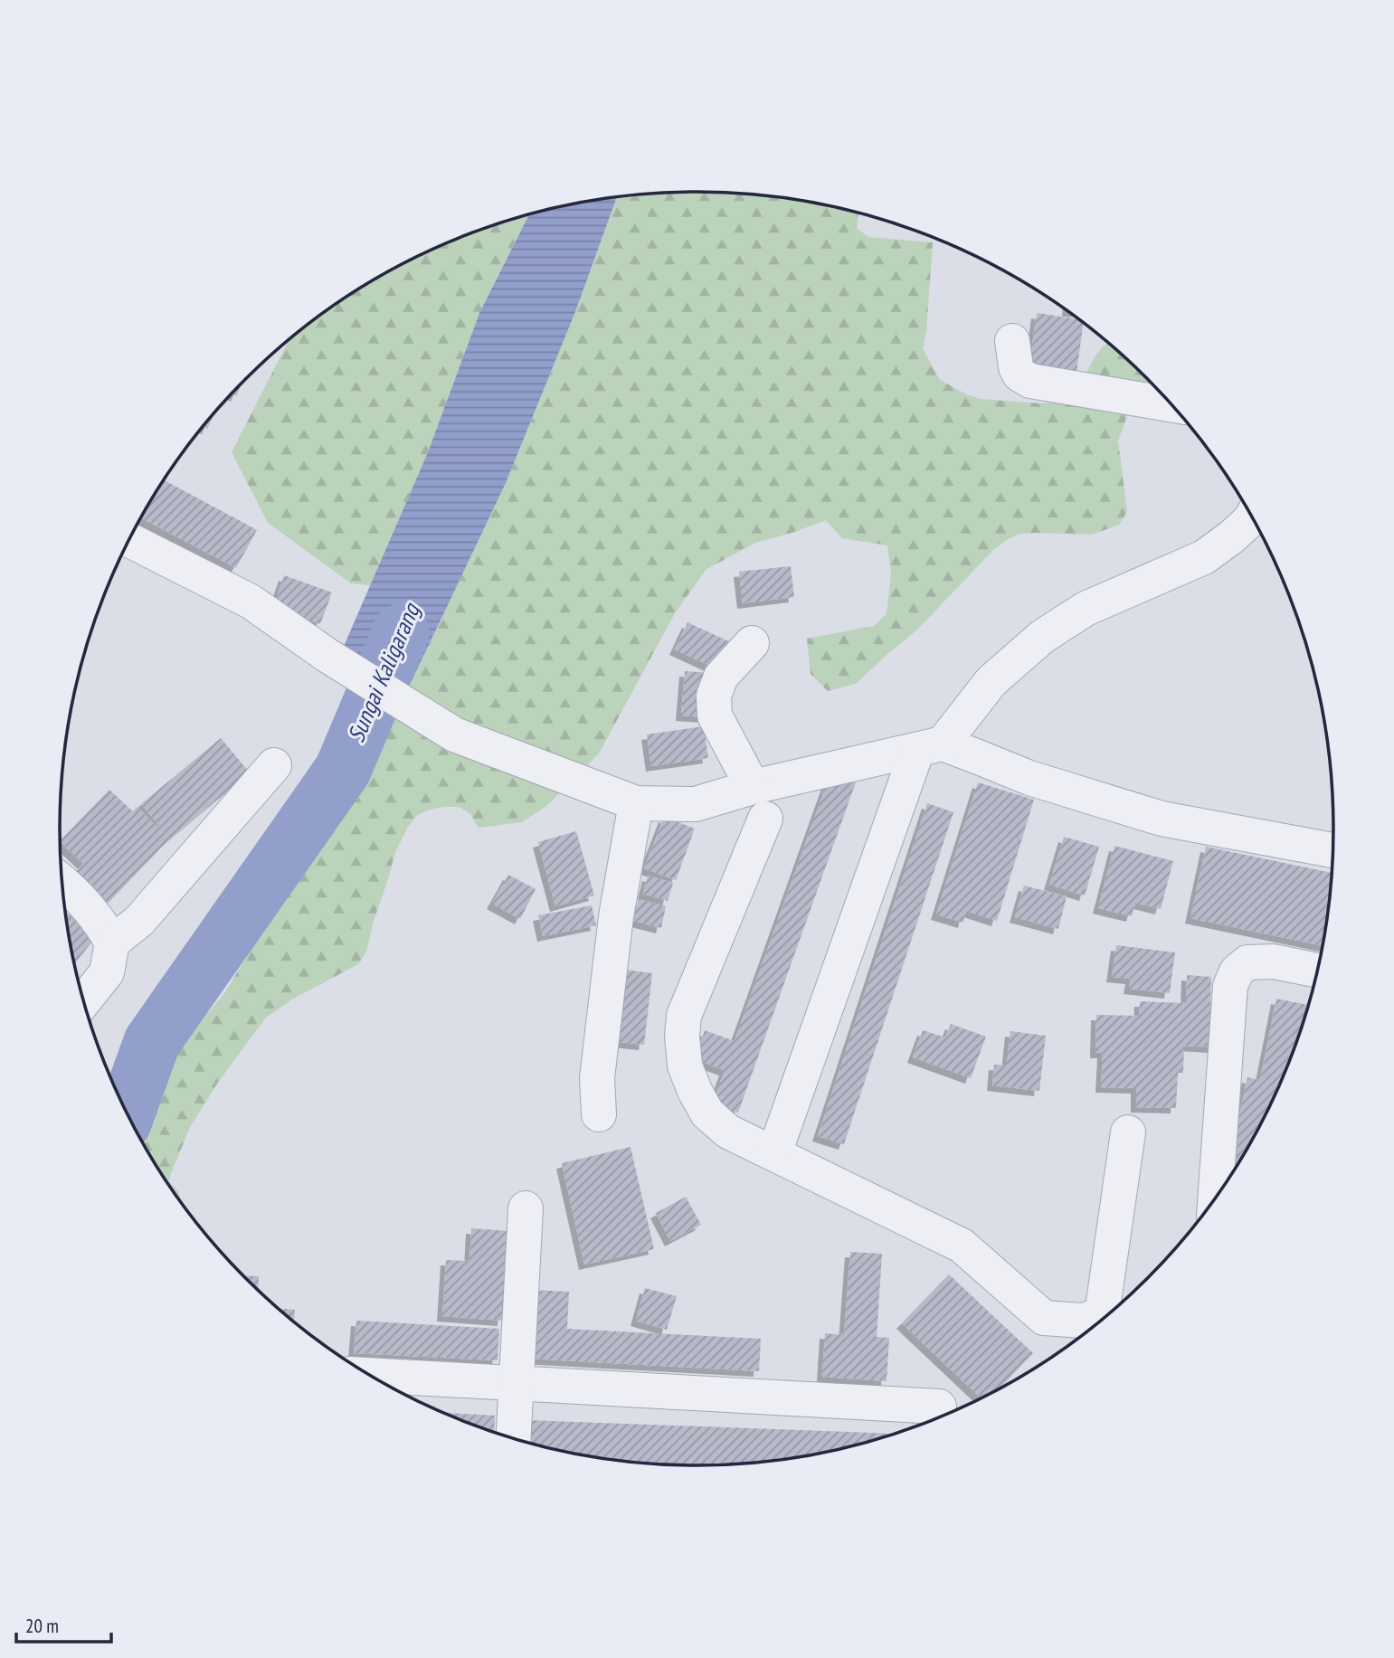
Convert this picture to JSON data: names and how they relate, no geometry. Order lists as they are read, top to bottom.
{
  "water": ["Sungai Kaligarang"],
  "scale_bar": "20 m"
}
